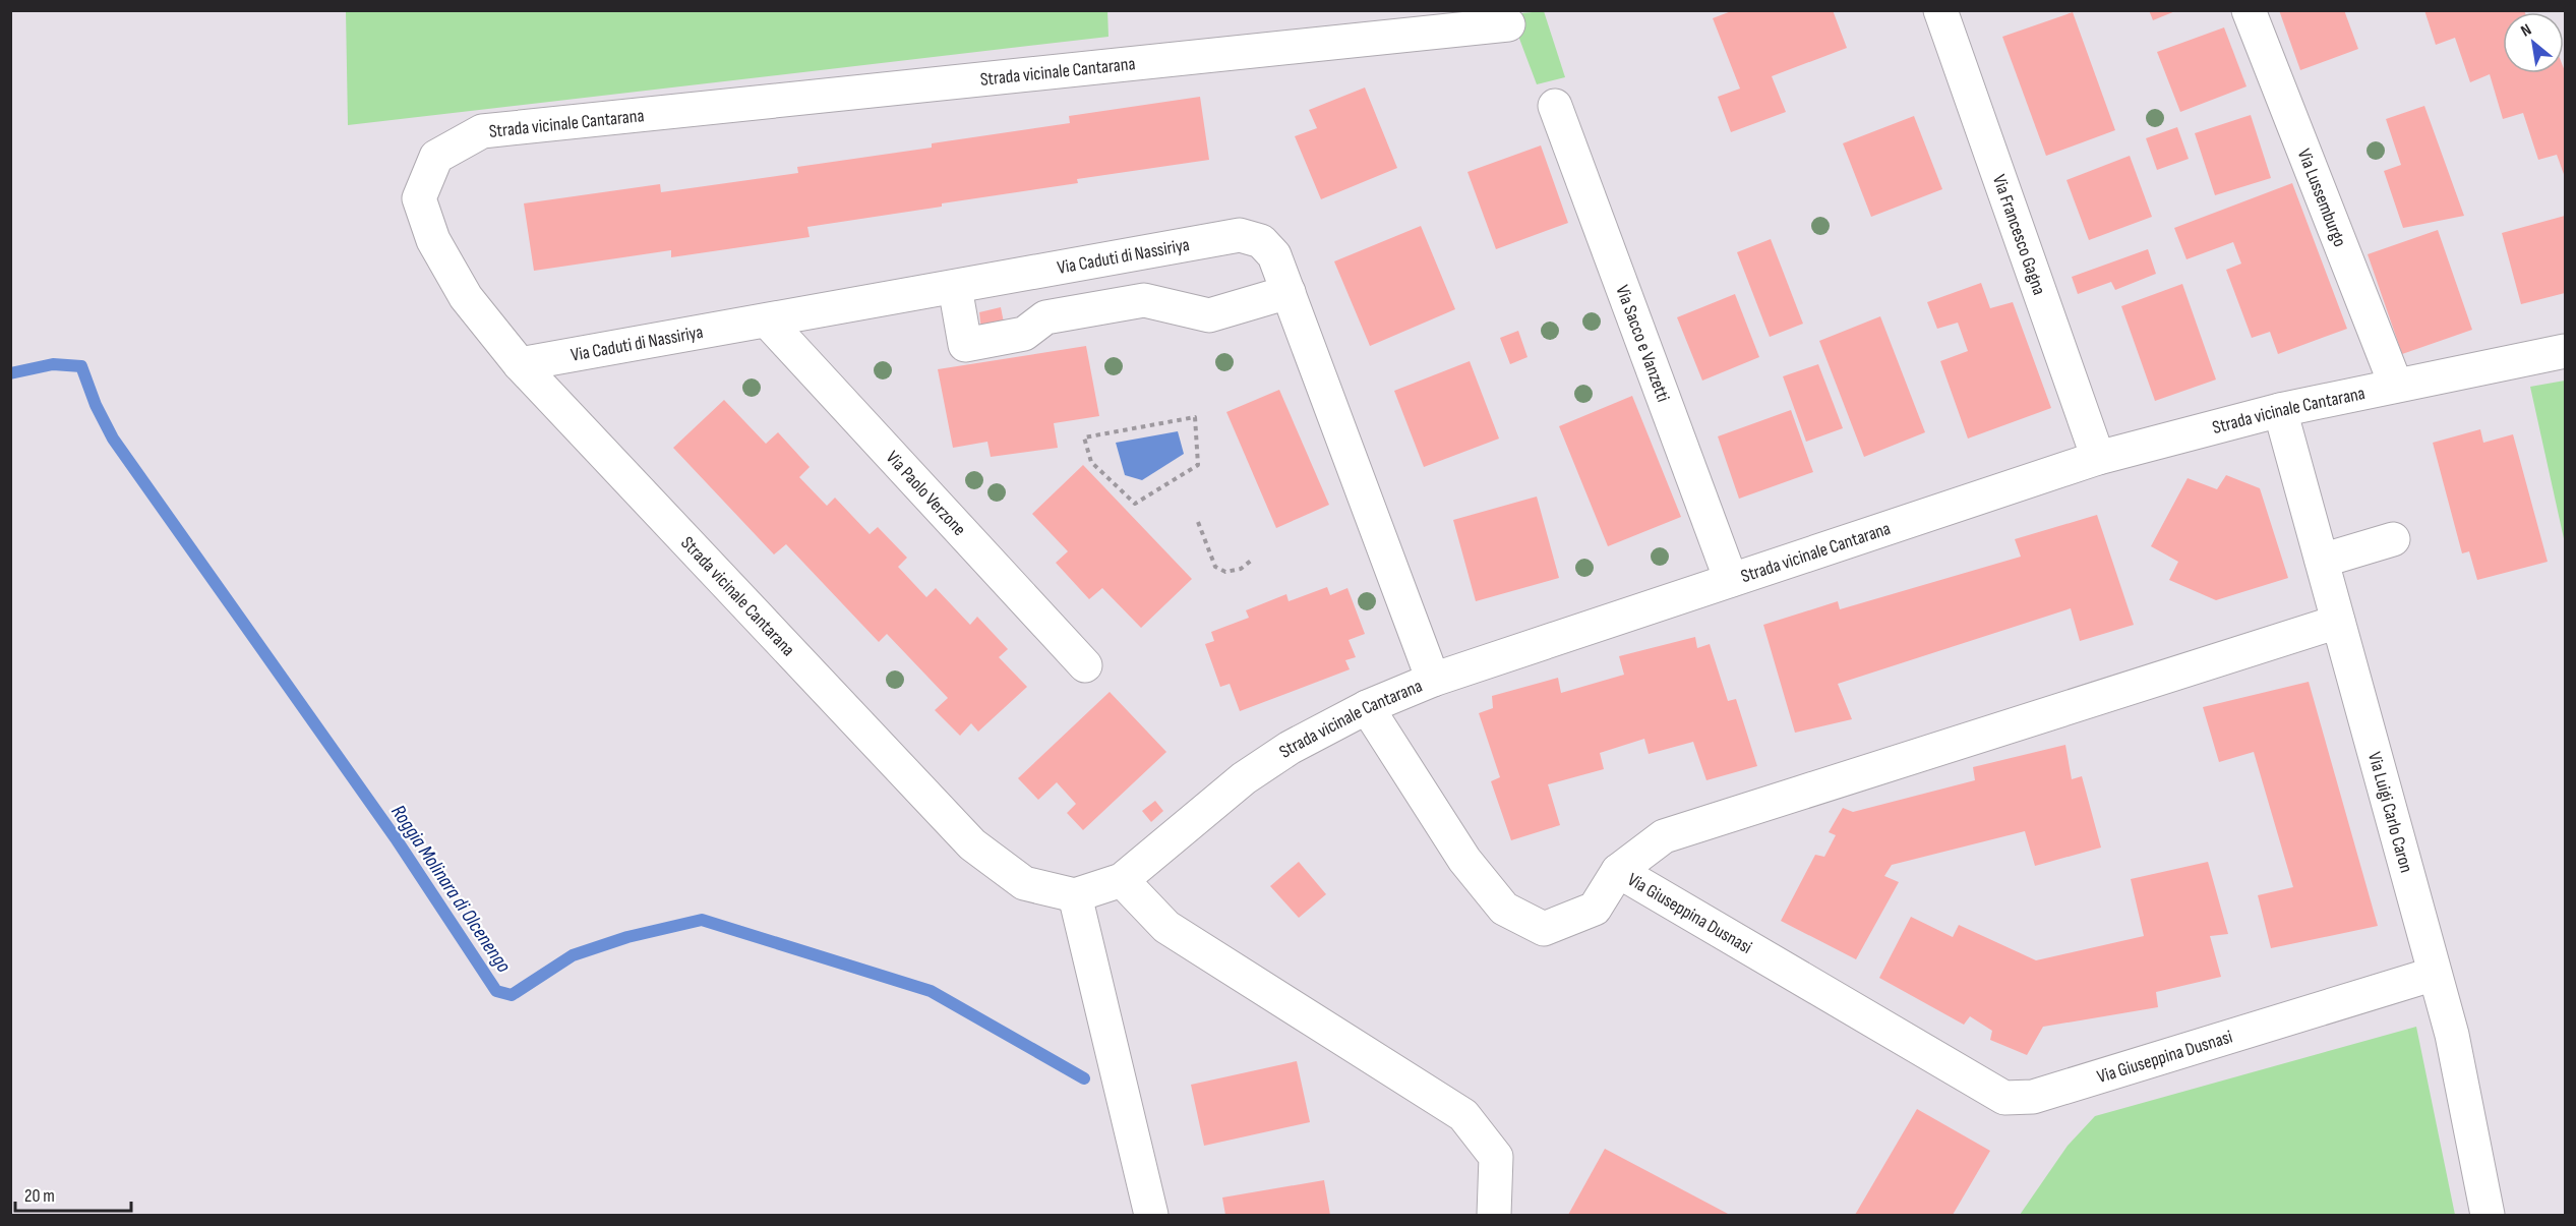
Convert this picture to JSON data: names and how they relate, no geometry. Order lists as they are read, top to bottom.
{
  "streets": {
    "street": [
      "Strada vicinale Cantarana",
      "Via Lussemburgo",
      "Via Francesco Gagna",
      "Via Caduti di Nassiriya",
      "Via Sacco e Vanzetti",
      "Via Paolo Verzone",
      "Via Luigi Carlo Caron",
      "Via Giuseppina Dusnasi"
    ]
  },
  "crossings": [
    ["Strada vicinale Cantarana", "Via Lussemburgo"],
    ["Strada vicinale Cantarana", "Via Francesco Gagna"],
    ["Strada vicinale Cantarana", "Via Caduti di Nassiriya"],
    ["Strada vicinale Cantarana", "Via Sacco e Vanzetti"],
    ["Strada vicinale Cantarana", "Via Luigi Carlo Caron"],
    ["Via Caduti di Nassiriya", "Via Paolo Verzone"],
    ["Via Luigi Carlo Caron", "Via Giuseppina Dusnasi"]
  ],
  "water": ["Roggia Molinara di Olcenengo"],
  "scale_bar": "20 m",
  "north": "top left"
}
